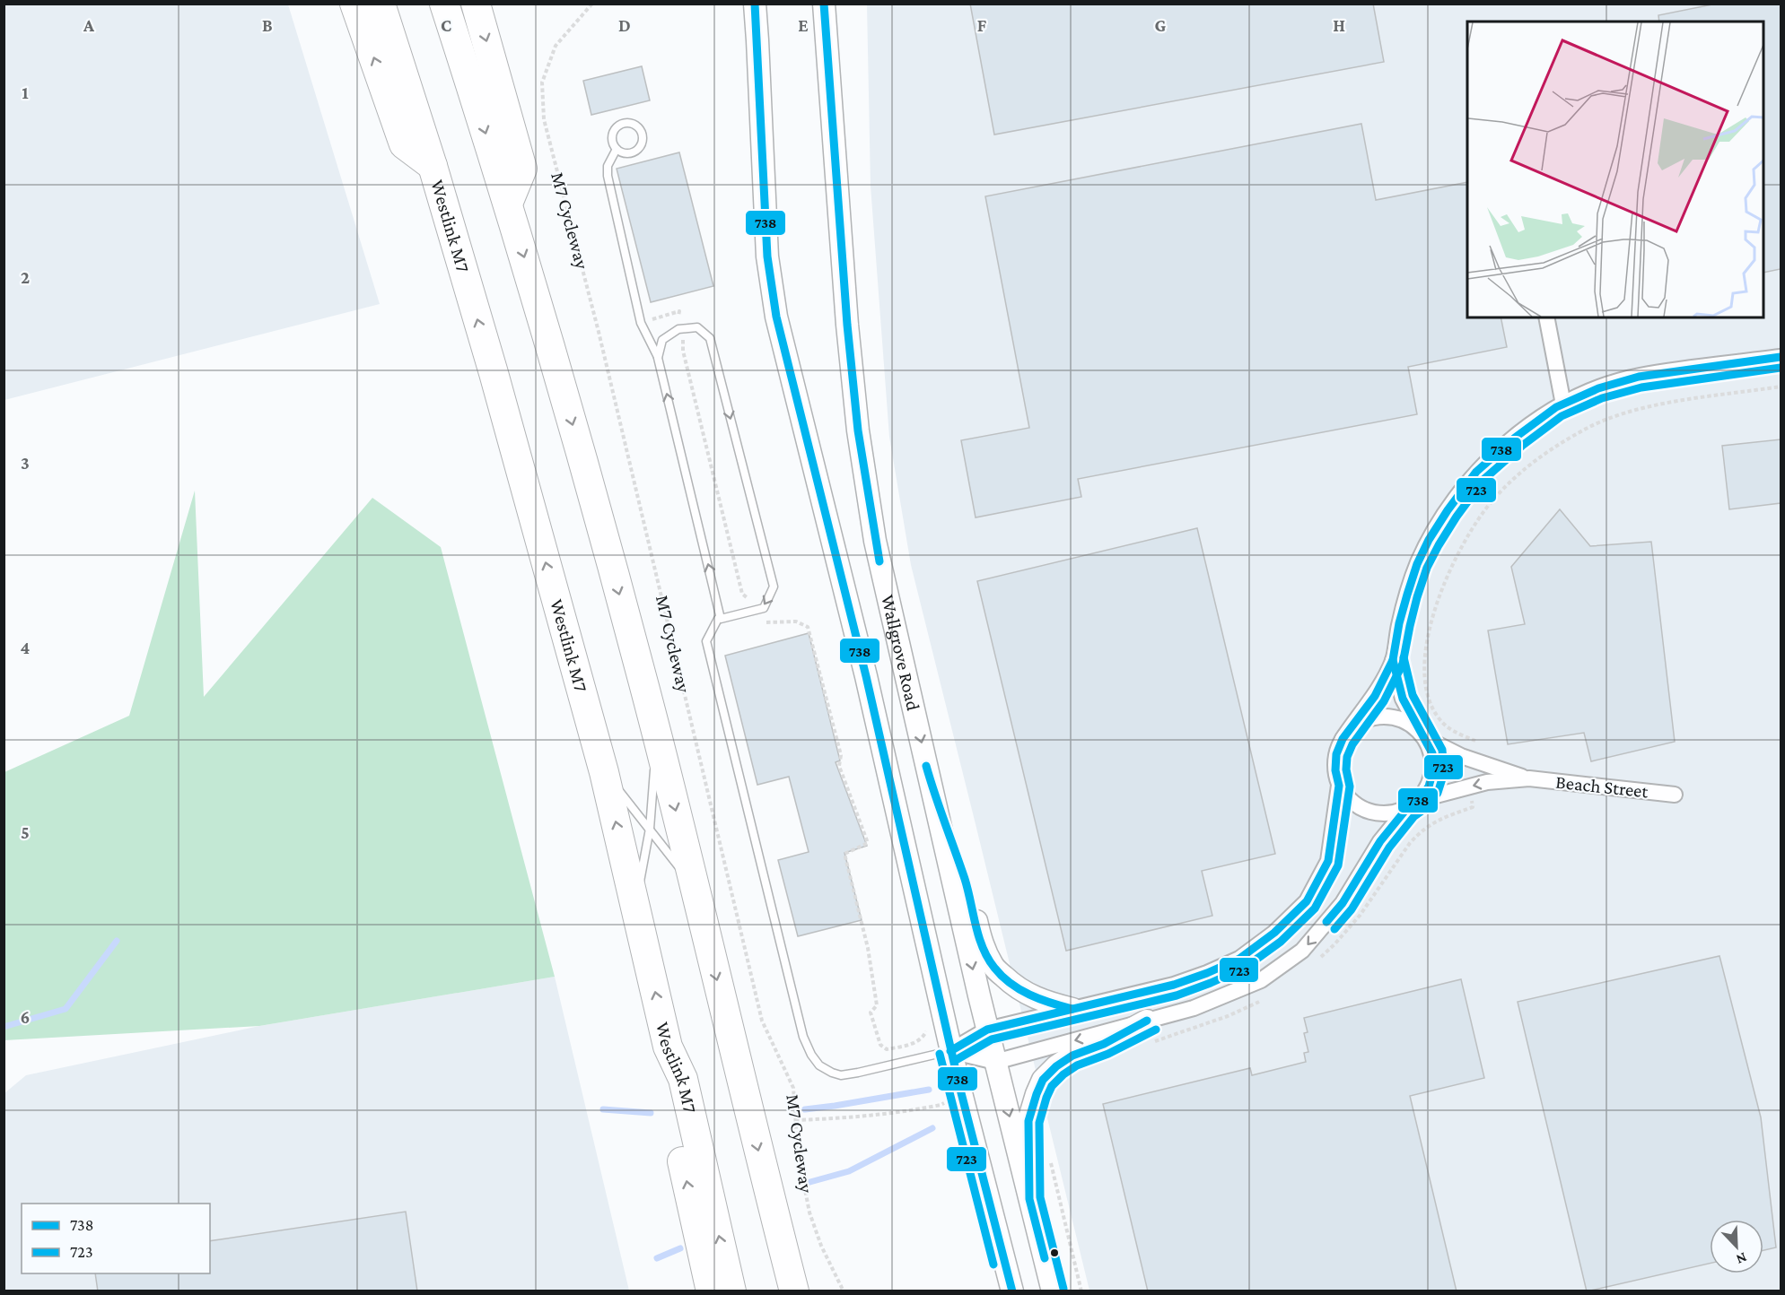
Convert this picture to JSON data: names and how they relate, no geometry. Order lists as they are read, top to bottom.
{
  "streets": {
    "highway": ["Westlink M7"],
    "main road": ["Wallgrove Road"],
    "street": ["Beach Street"],
    "path": ["M7 Cycleway"]
  },
  "lines": ["transit line 738", "transit line 723"],
  "legend": ["738", "723"],
  "north": "bottom right",
  "grid": {
    "columns": [
      "A",
      "B",
      "C",
      "D",
      "E",
      "F",
      "G",
      "H"
    ],
    "rows": [
      "1",
      "2",
      "3",
      "4",
      "5",
      "6"
    ]
  }
}
